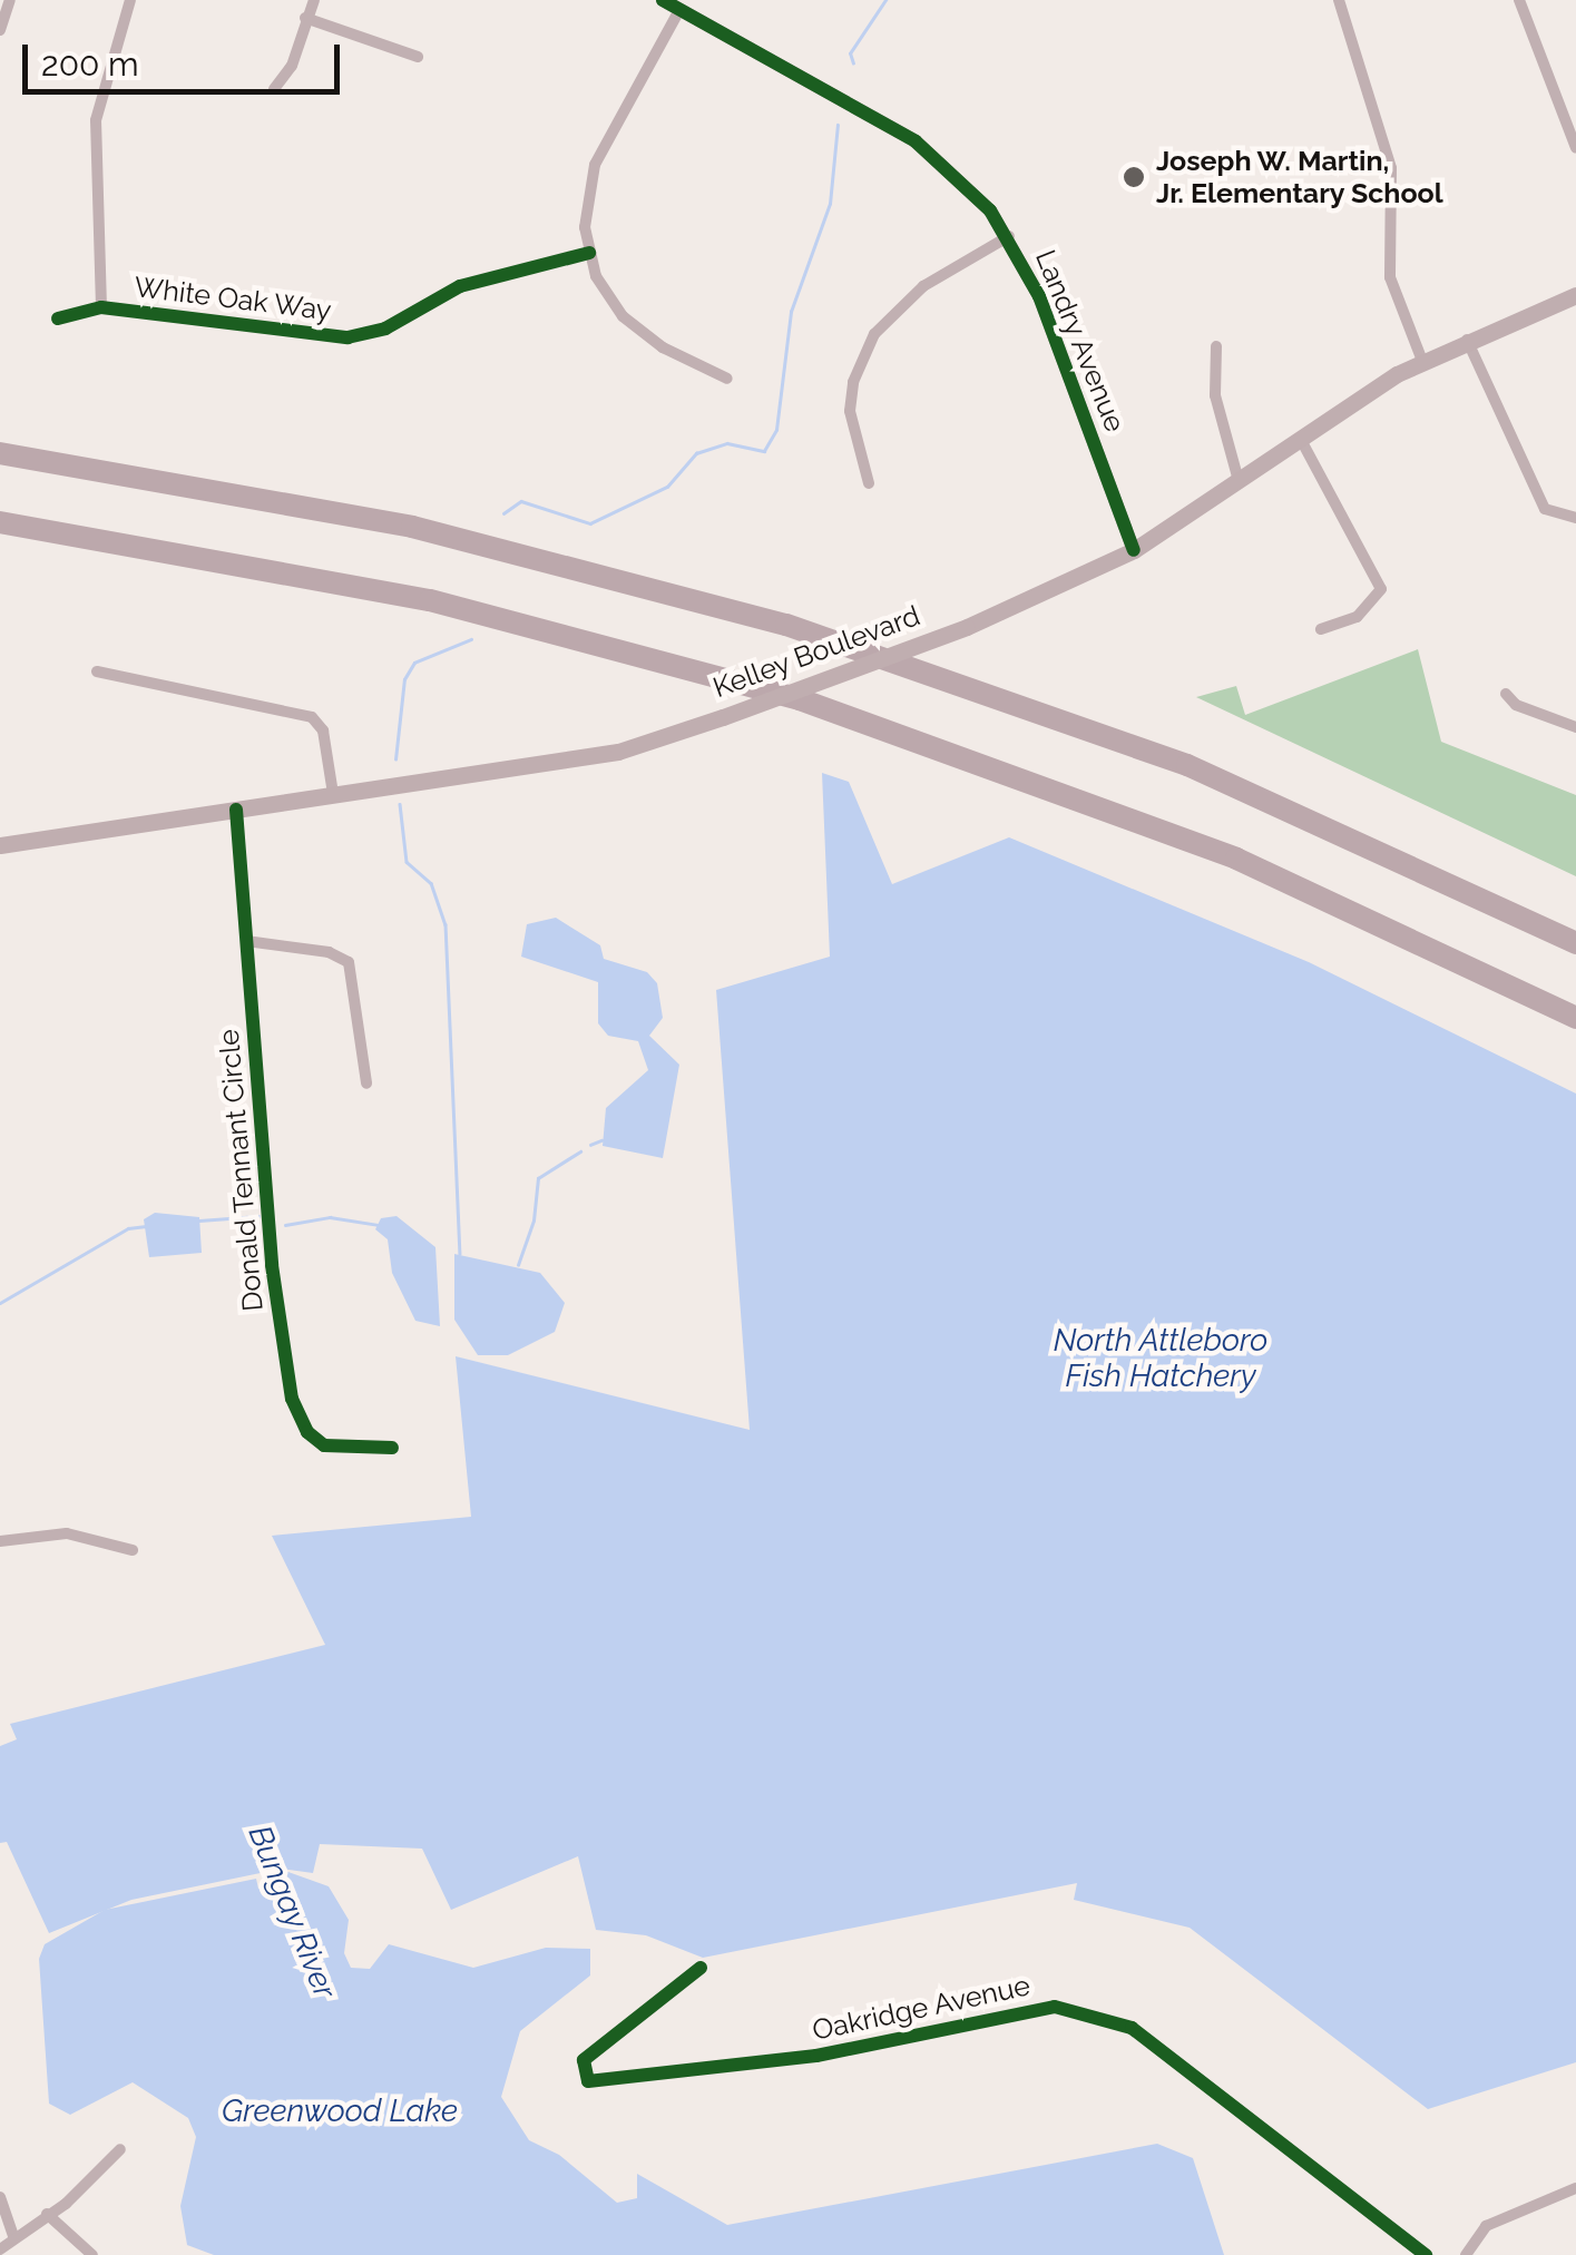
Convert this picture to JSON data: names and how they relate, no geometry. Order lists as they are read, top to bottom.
{
  "streets": {
    "main road": ["Kelley Boulevard"],
    "street": [
      "White Oak Way",
      "Landry Avenue",
      "Donald Tennant Circle",
      "Oakridge Avenue"
    ]
  },
  "crossings": [
    ["Landry Avenue", "Kelley Boulevard"],
    ["Kelley Boulevard", "Donald Tennant Circle"]
  ],
  "water": ["North Attleboro Fish Hatchery", "Bungay River", "Greenwood Lake"],
  "places": ["Joseph W. Martin, Jr. Elementary School"],
  "scale_bar": "200 m"
}
